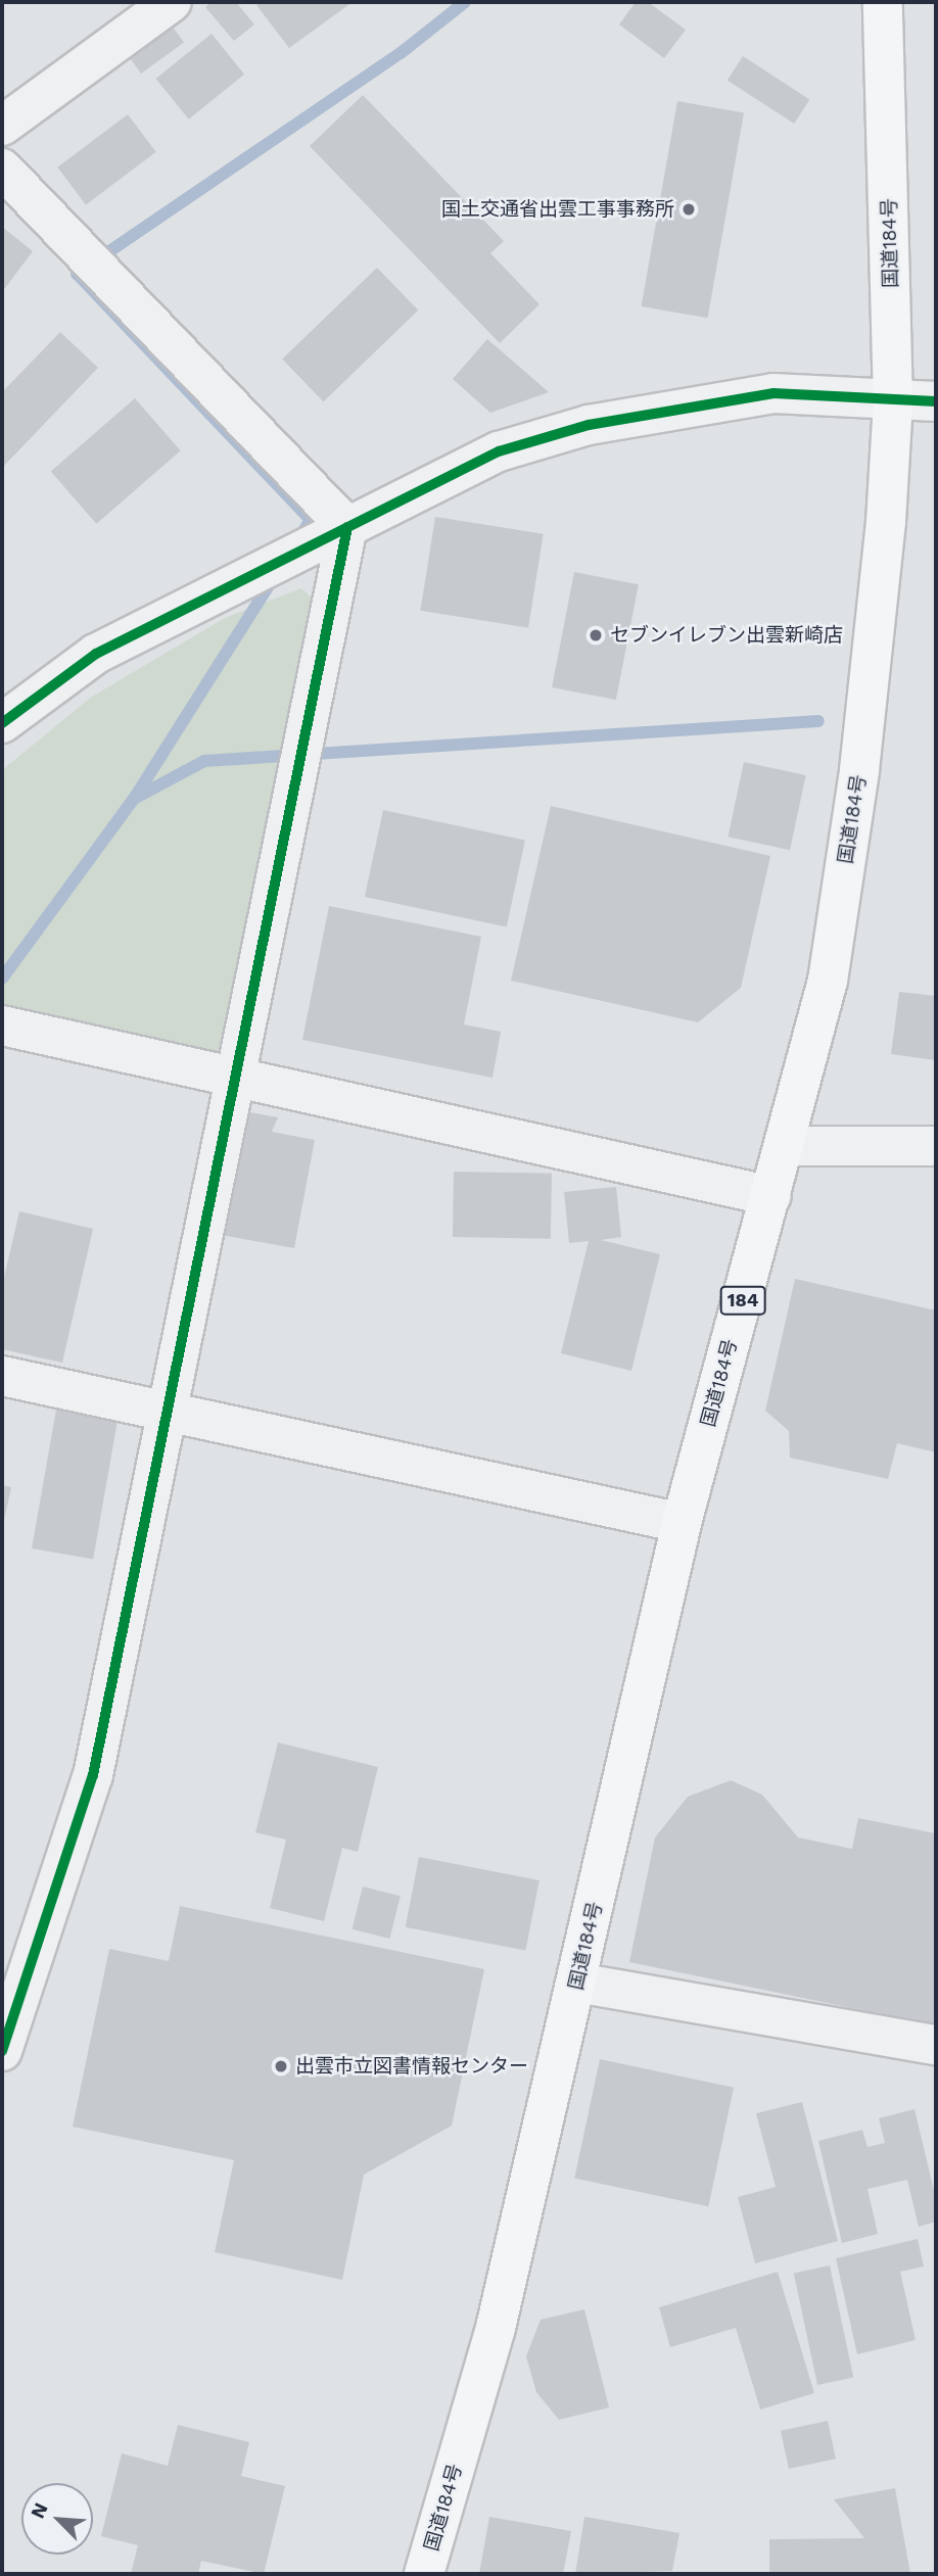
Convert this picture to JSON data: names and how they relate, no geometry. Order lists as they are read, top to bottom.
{
  "streets": {
    "highway": ["国道184号", "184"]
  },
  "places": ["国土交通省出雲工事事務所", "セブンイレブン出雲新崎店", "出雲市立図書情報センター"],
  "north": "top left"
}
